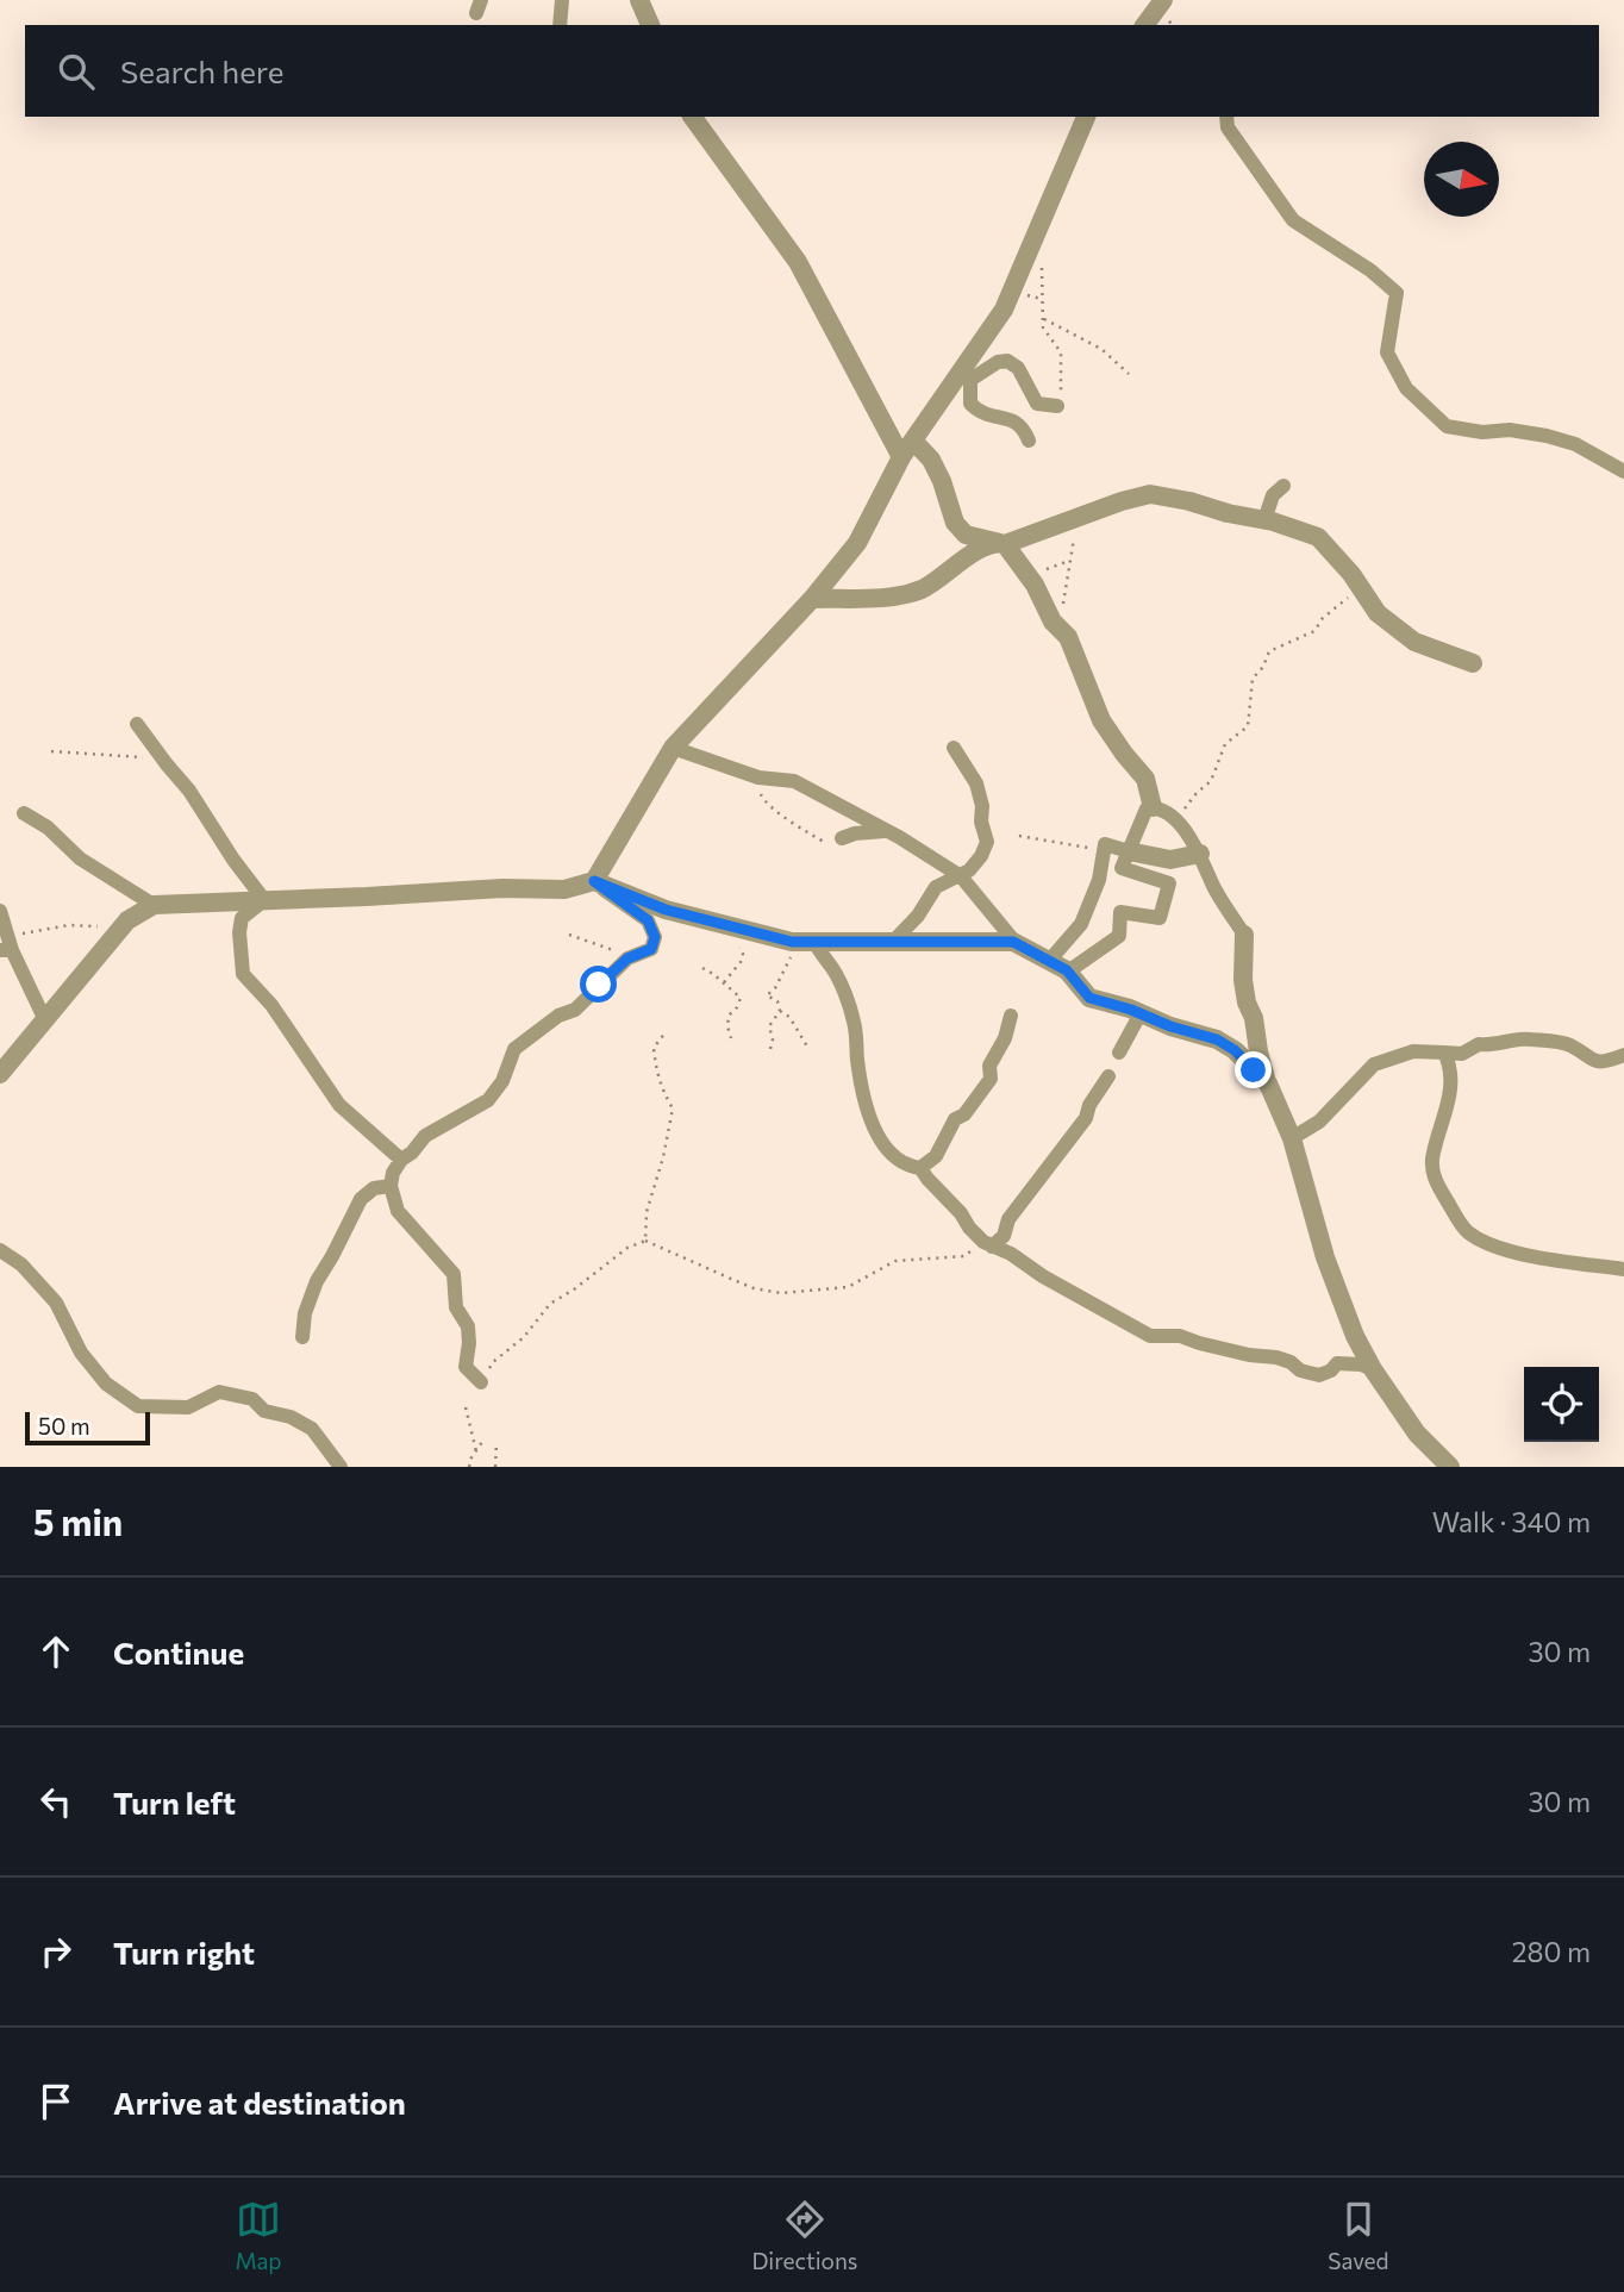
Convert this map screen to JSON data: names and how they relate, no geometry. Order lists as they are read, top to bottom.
{
  "scale_bar": "50 m",
  "north": "right",
  "page": {
    "search": "Search here",
    "scale": "50 m",
    "heading": ["5 min", "Walk · 340 m"],
    "list": [
      ["Continue", "30 m"],
      ["Turn left", "30 m"],
      ["Turn right", "280 m"],
      "Arrive at destination"
    ],
    "nav": ["Map", "Directions", "Saved"]
  }
}
